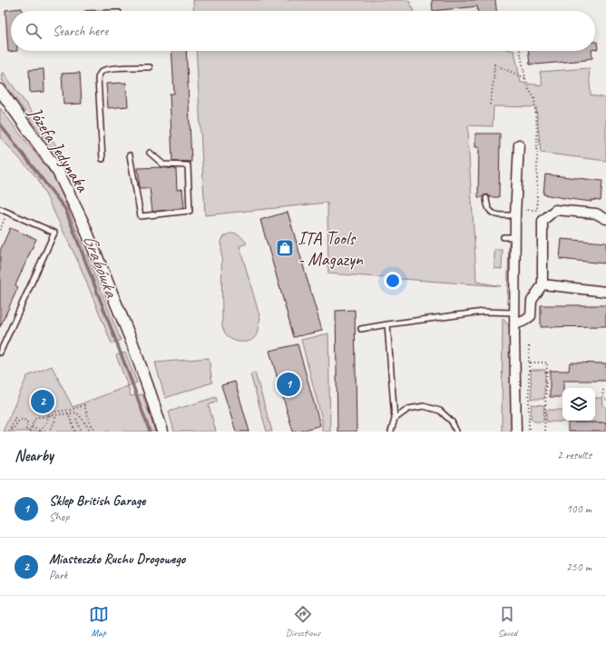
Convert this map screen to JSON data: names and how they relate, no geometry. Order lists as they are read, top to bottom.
{
  "streets": {
    "street": ["Józefa Jedynaka"]
  },
  "water": ["Grabówka"],
  "places": {
    "shop": ["ITA Tools - Magazyn"]
  },
  "page": {
    "search": "Search here",
    "pins": ["1", "2"],
    "heading": ["Nearby", "2 results"],
    "list": [
      {
        "mark": "1",
        "name": "Sklep British Garage",
        "note": "Shop",
        "value": "100 m"
      },
      {
        "mark": "2",
        "name": "Miasteczko Ruchu Drogowego",
        "note": "Park",
        "value": "250 m"
      }
    ],
    "nav": ["Map", "Directions", "Saved"]
  }
}
